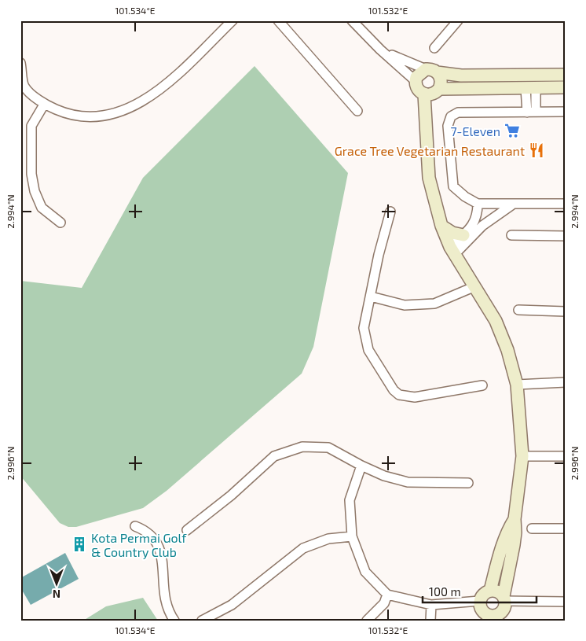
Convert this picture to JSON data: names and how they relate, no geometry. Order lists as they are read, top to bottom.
{
  "places": {
    "supermarket": ["7-Eleven"],
    "restaurant": ["Grace Tree Vegetarian Restaurant"],
    "building": ["Kota Permai Golf & Country Club"]
  },
  "scale_bar": "100 m",
  "north": "bottom",
  "coordinates": [
    "101.534°E",
    "101.532°E",
    "2.994°N",
    "2.996°N"
  ]
}
